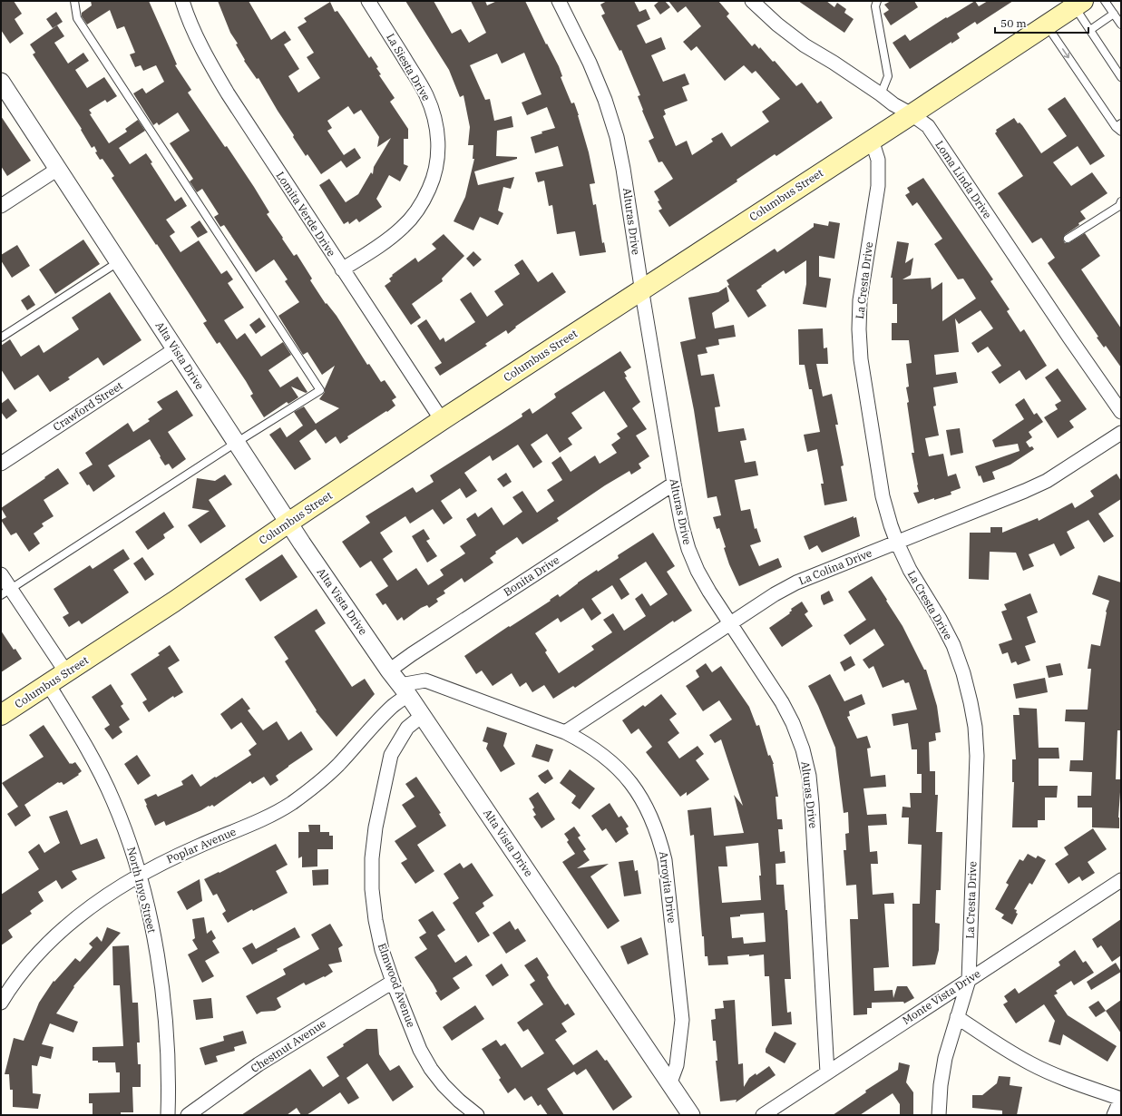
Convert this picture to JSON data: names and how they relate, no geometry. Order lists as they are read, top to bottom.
{
  "streets": {
    "main road": ["Columbus Street"],
    "street": [
      "La Siesta Drive",
      "Loma Linda Drive",
      "Lomita Verde Drive",
      "Alturas Drive",
      "La Cresta Drive",
      "Alta Vista Drive",
      "Crawford Street",
      "La Colina Drive",
      "Bonita Drive",
      "Poplar Avenue",
      "Arroyita Drive",
      "North Inyo Street",
      "Elmwood Avenue",
      "Monte Vista Drive",
      "Chestnut Avenue"
    ]
  },
  "crossings": [
    ["La Siesta Drive", "Lomita Verde Drive"],
    ["Loma Linda Drive", "Columbus Street"],
    ["Columbus Street", "Lomita Verde Drive"],
    ["Columbus Street", "Alturas Drive"],
    ["Columbus Street", "La Cresta Drive"],
    ["Columbus Street", "Alta Vista Drive"],
    ["Columbus Street", "North Inyo Street"],
    ["Alturas Drive", "La Colina Drive"],
    ["Alturas Drive", "Bonita Drive"],
    ["Alturas Drive", "Monte Vista Drive"],
    ["La Cresta Drive", "La Colina Drive"],
    ["La Cresta Drive", "Monte Vista Drive"],
    ["Alta Vista Drive", "Crawford Street"],
    ["Alta Vista Drive", "Bonita Drive"],
    ["Alta Vista Drive", "Poplar Avenue"],
    ["Alta Vista Drive", "Arroyita Drive"],
    ["Alta Vista Drive", "Elmwood Avenue"],
    ["La Colina Drive", "Arroyita Drive"],
    ["Poplar Avenue", "Arroyita Drive"],
    ["Poplar Avenue", "North Inyo Street"],
    ["Elmwood Avenue", "Chestnut Avenue"]
  ],
  "scale_bar": "50 m"
}
